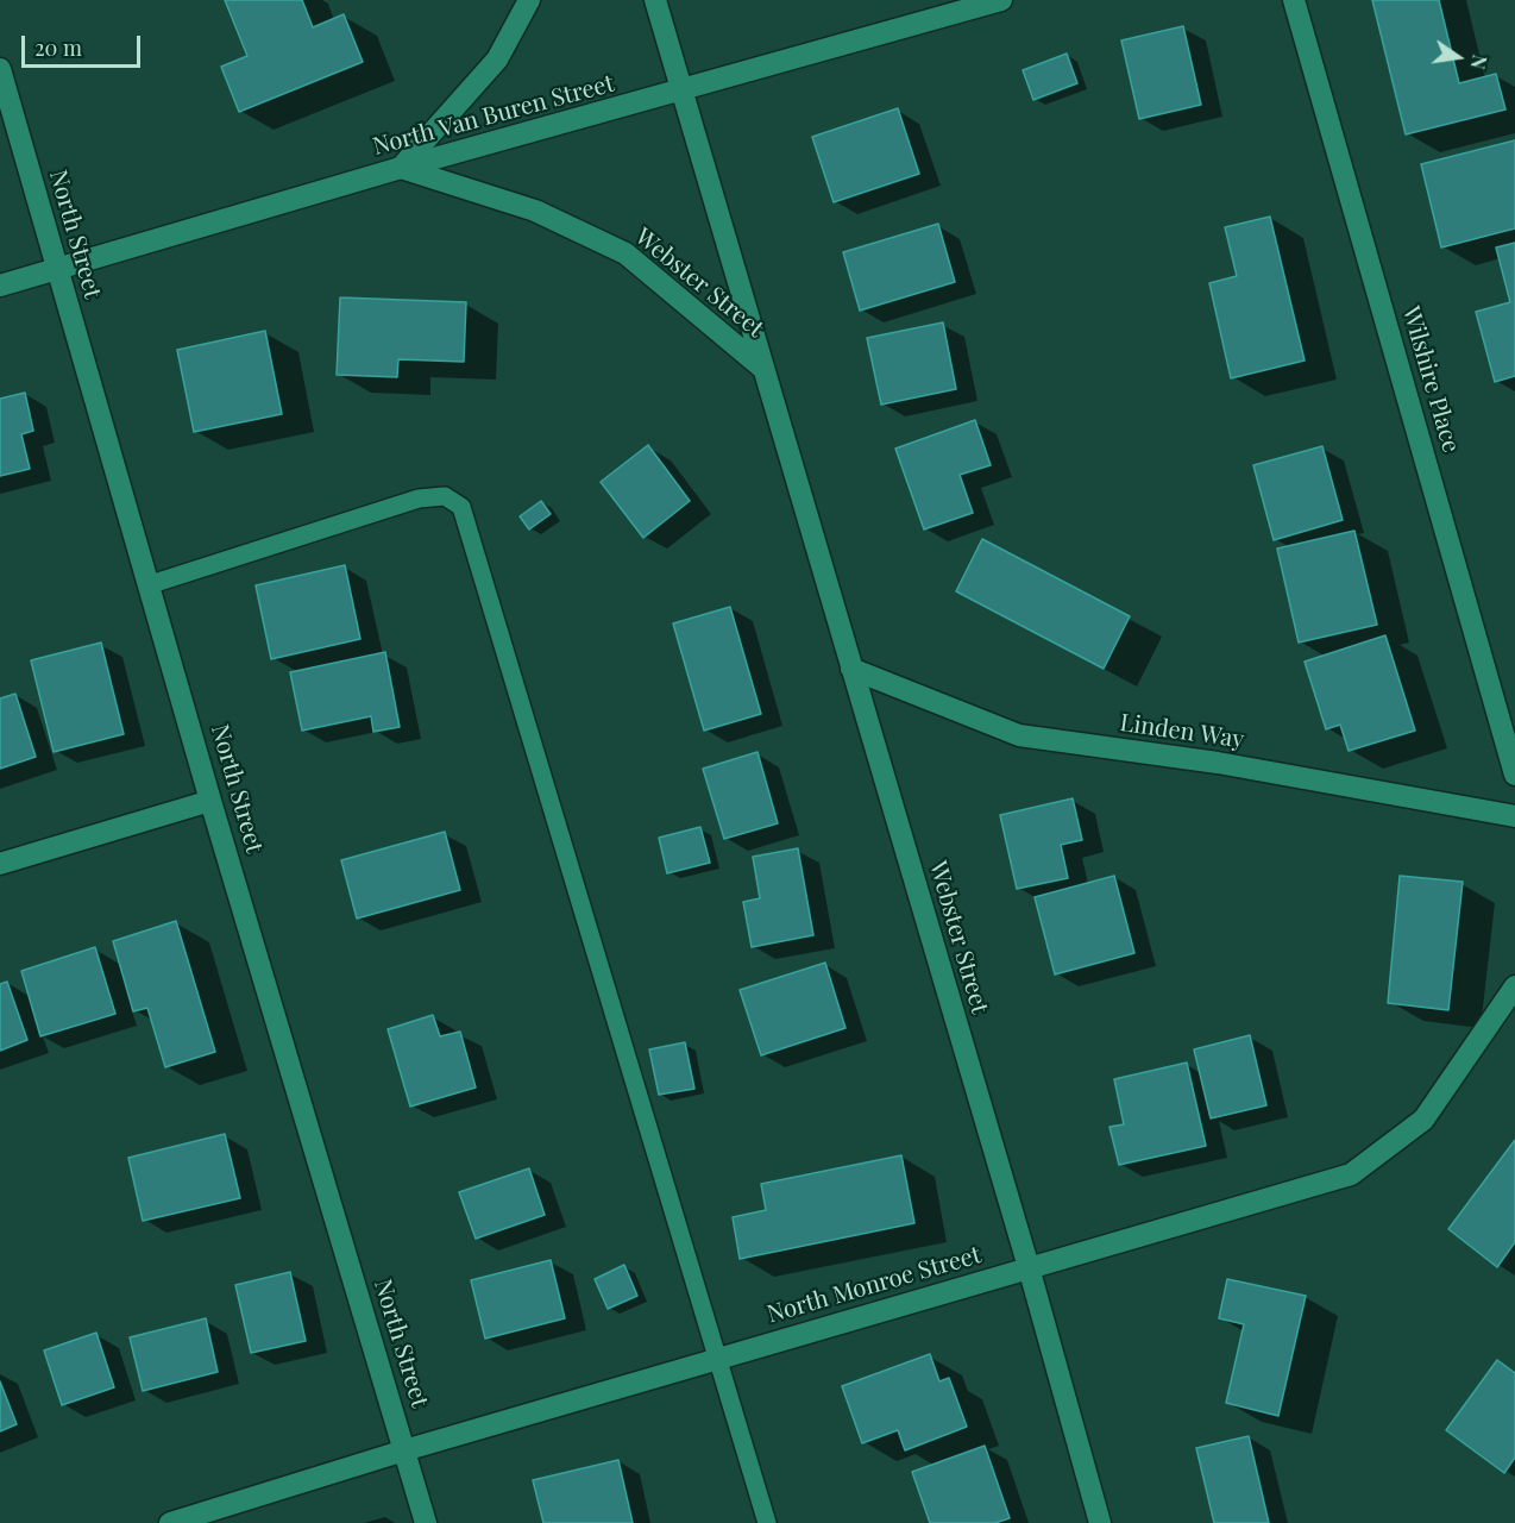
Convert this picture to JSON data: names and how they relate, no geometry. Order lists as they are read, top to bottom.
{
  "streets": {
    "street": [
      "North Van Buren Street",
      "North Street",
      "Webster Street",
      "Wilshire Place",
      "Linden Way",
      "North Monroe Street"
    ]
  },
  "crossings": [
    ["North Van Buren Street", "North Street"],
    ["North Van Buren Street", "Webster Street"],
    ["North Street", "North Monroe Street"],
    ["Webster Street", "Linden Way"],
    ["Webster Street", "North Monroe Street"]
  ],
  "scale_bar": "20 m",
  "north": "right"
}
